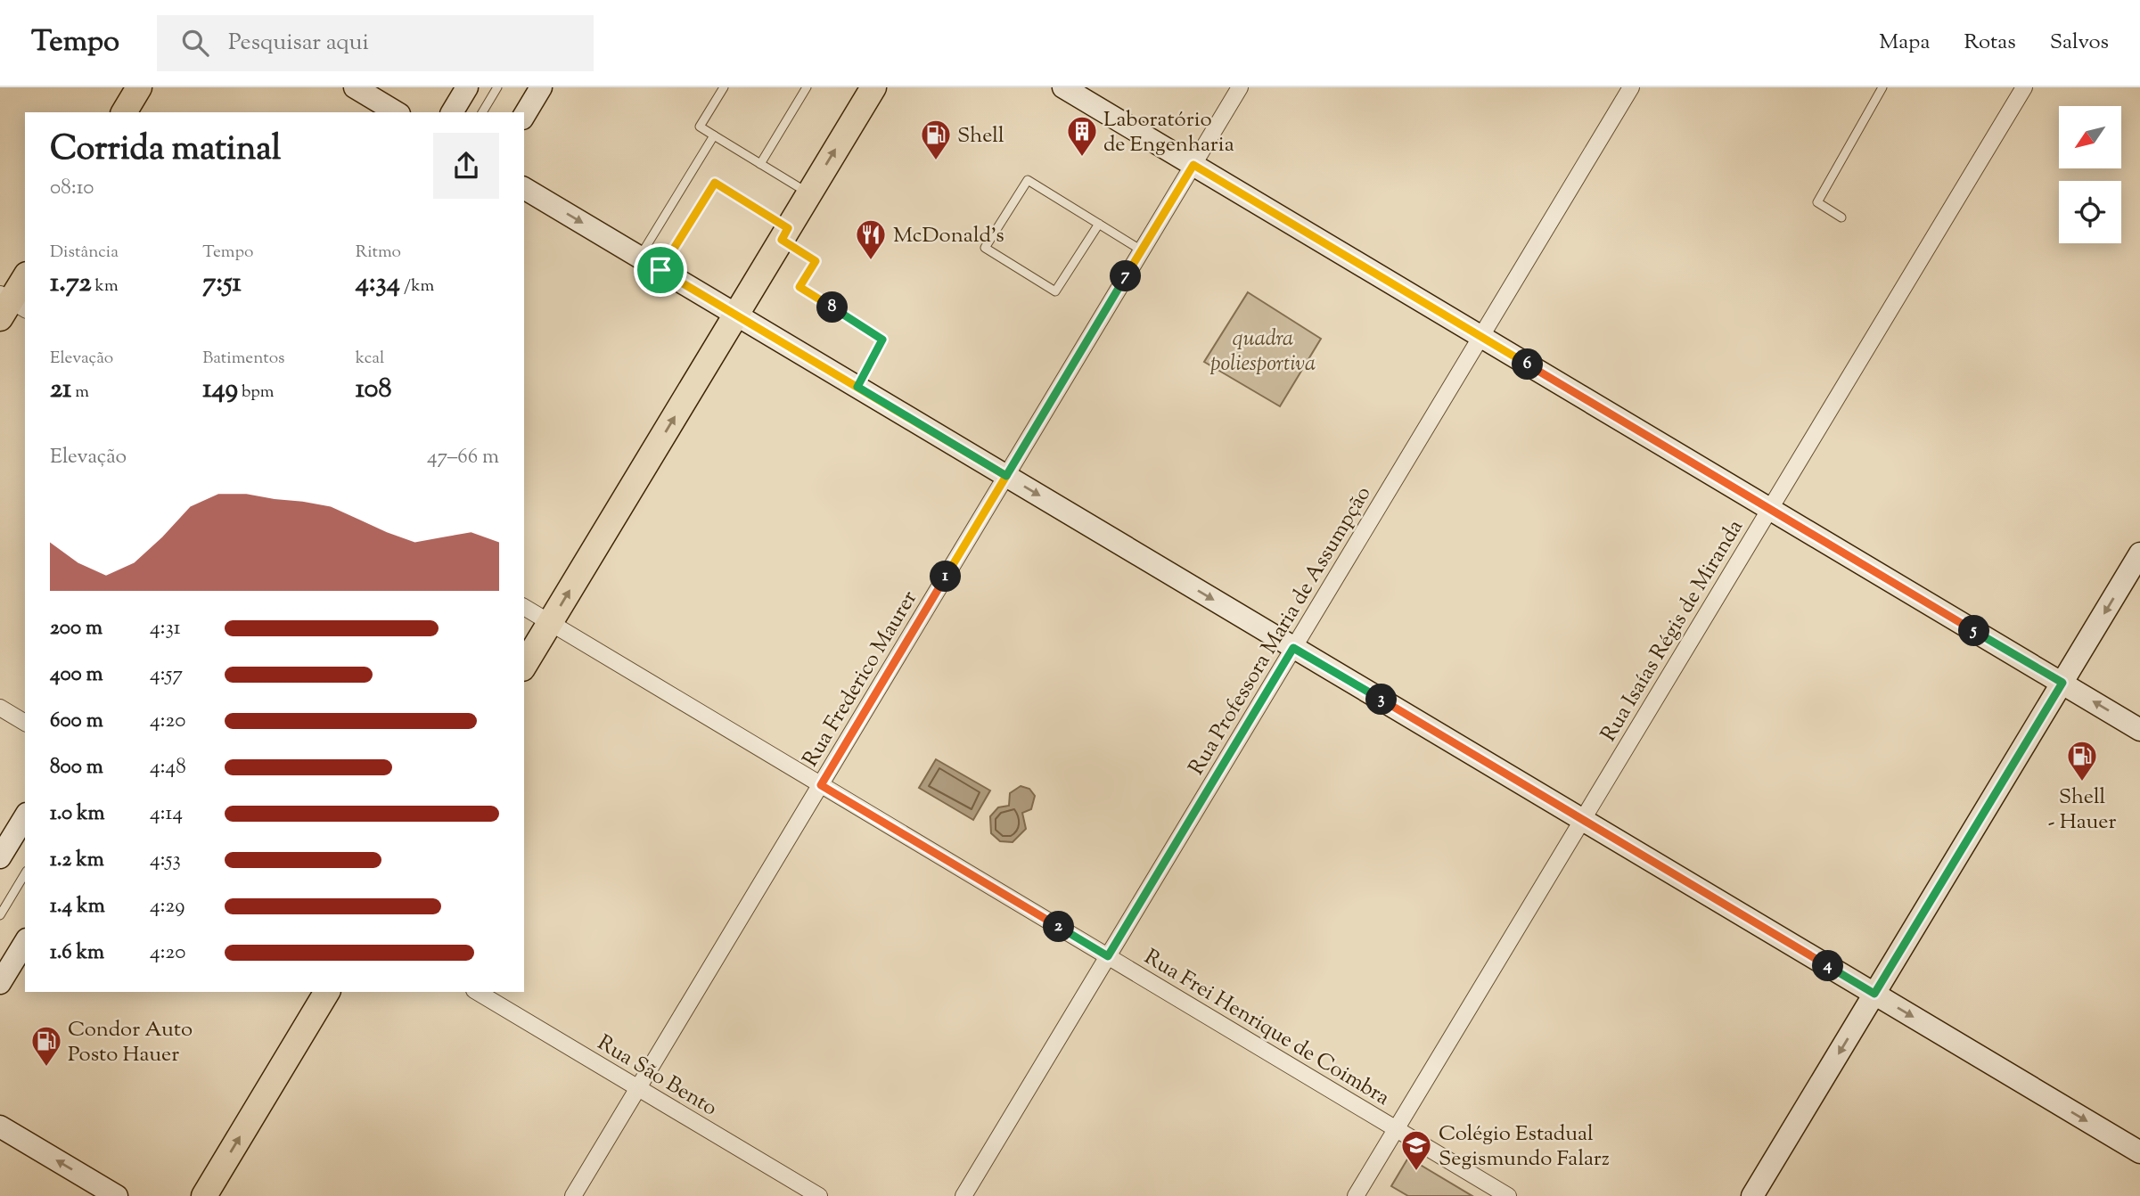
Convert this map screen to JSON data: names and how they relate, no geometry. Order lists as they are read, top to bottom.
{
  "streets": {
    "street": [
      "Rua Professora Maria de Assumpção",
      "Rua Isaías Régis de Miranda",
      "Rua Frederico Maurer",
      "Rua Frei Henrique de Coimbra",
      "Rua São Bento"
    ]
  },
  "crossings": [
    ["Rua Professora Maria de Assumpção", "Rua Frei Henrique de Coimbra"],
    ["Rua Isaías Régis de Miranda", "Rua Frei Henrique de Coimbra"],
    ["Rua Frederico Maurer", "Rua Frei Henrique de Coimbra"],
    ["Rua Frederico Maurer", "Rua São Bento"]
  ],
  "parks": ["quadra poliesportiva"],
  "places": {
    "building": ["Laboratório de Engenharia"],
    "fuel station": ["Shell", "Shell - Hauer", "Condor Auto Posto Hauer"],
    "restaurant": ["McDonald's"],
    "school or university": ["Colégio Estadual Segismundo Falarz"]
  },
  "north": "bottom left",
  "page": {
    "header": "Tempo",
    "search": "Pesquisar aqui",
    "nav": ["Mapa", "Rotas", "Salvos"],
    "heading": ["Corrida matinal", "08:10"],
    "stats": [
      ["Distância", "1.72 km"],
      ["Tempo", "7:51"],
      ["Ritmo", "4:34 /km"],
      ["Elevação", "21 m"],
      ["Batimentos", "149 bpm"],
      ["kcal", "108"]
    ],
    "pins": [
      "7",
      "8",
      "6",
      "1",
      "5",
      "3",
      "2",
      "4"
    ],
    "chart": ["Elevação", "47–66 m"],
    "list": [
      {
        "name": "200 m",
        "note": "4:31"
      },
      {
        "name": "400 m",
        "note": "4:57"
      },
      {
        "name": "600 m",
        "note": "4:20"
      },
      {
        "name": "800 m",
        "note": "4:48"
      },
      {
        "name": "1.0 km",
        "note": "4:14"
      },
      {
        "name": "1.2 km",
        "note": "4:53"
      },
      {
        "name": "1.4 km",
        "note": "4:29"
      },
      {
        "name": "1.6 km",
        "note": "4:20"
      }
    ]
  }
}
